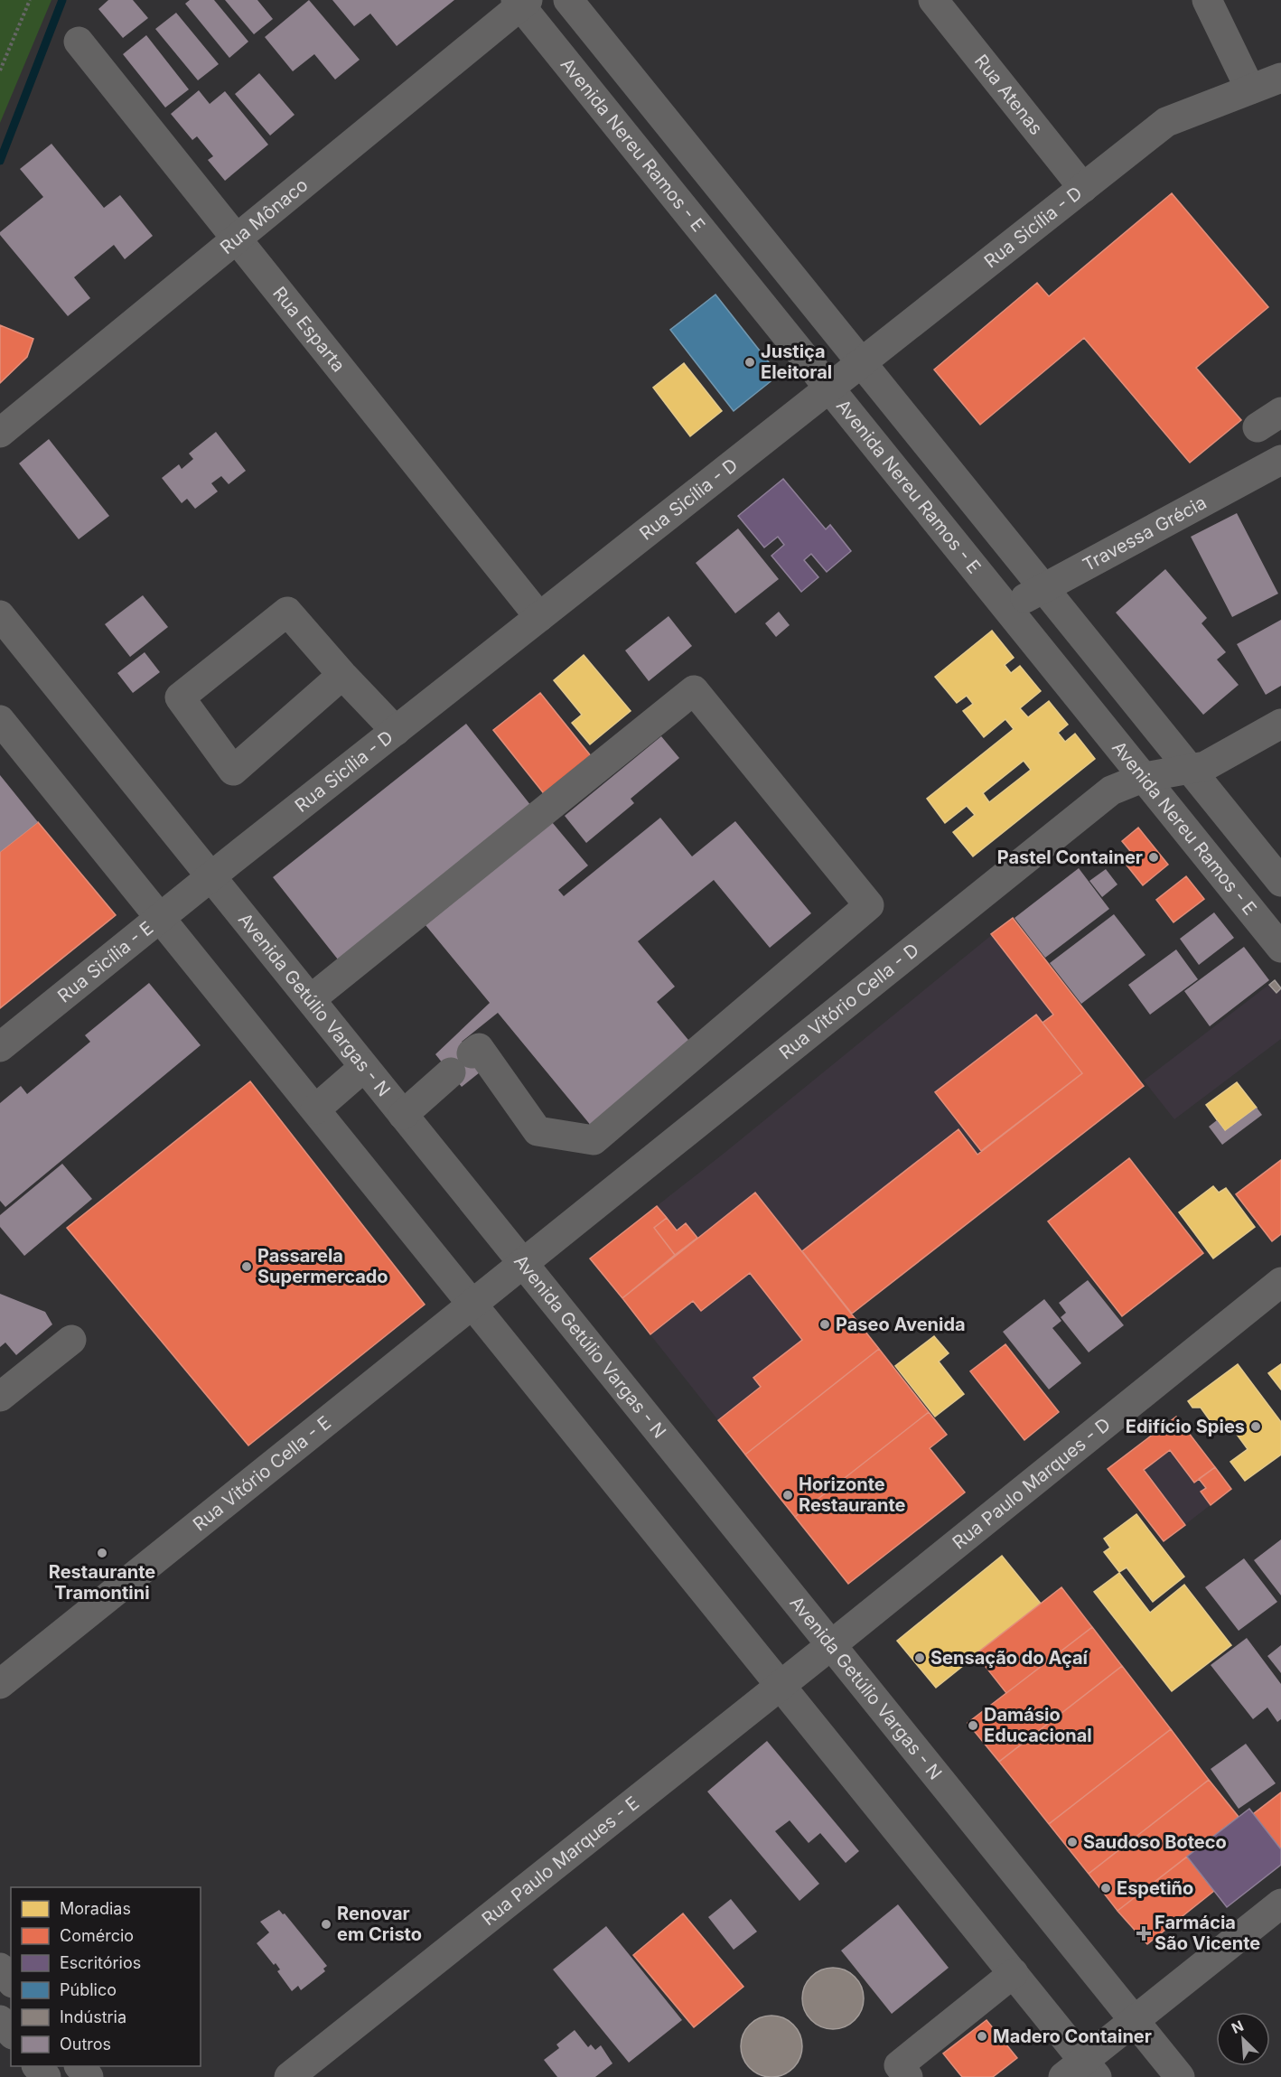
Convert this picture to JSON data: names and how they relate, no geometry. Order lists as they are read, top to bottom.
{
  "streets": {
    "street": [
      "Rua Atenas",
      "Avenida Nereu Ramos - E",
      "Rua Mônaco",
      "Rua Sicília - D",
      "Rua Esparta",
      "Travessa Grécia",
      "Rua Sicília - E",
      "Rua Vitório Cella - D",
      "Avenida Getúlio Vargas - N",
      "Rua Vitório Cella - E",
      "Rua Paulo Marques - D",
      "Rua Paulo Marques - E"
    ]
  },
  "crossings": [
    ["Rua Atenas", "Rua Sicília - D"],
    ["Avenida Nereu Ramos - E", "Rua Mônaco"],
    ["Avenida Nereu Ramos - E", "Rua Sicília - D"],
    ["Avenida Nereu Ramos - E", "Travessa Grécia"],
    ["Avenida Nereu Ramos - E", "Rua Vitório Cella - D"],
    ["Rua Mônaco", "Rua Esparta"],
    ["Rua Sicília - D", "Rua Esparta"],
    ["Rua Sicília - D", "Rua Sicília - E"],
    ["Rua Sicília - D", "Avenida Getúlio Vargas - N"],
    ["Rua Sicília - E", "Avenida Getúlio Vargas - N"],
    ["Rua Vitório Cella - D", "Avenida Getúlio Vargas - N"],
    ["Rua Vitório Cella - D", "Rua Vitório Cella - E"],
    ["Avenida Getúlio Vargas - N", "Rua Vitório Cella - E"],
    ["Avenida Getúlio Vargas - N", "Rua Paulo Marques - D"],
    ["Avenida Getúlio Vargas - N", "Rua Paulo Marques - E"],
    ["Rua Paulo Marques - D", "Rua Paulo Marques - E"]
  ],
  "places": {
    "other": [
      "Justiça Eleitoral",
      "Pastel Container",
      "Passarela Supermercado",
      "Paseo Avenida",
      "Edifício Spies",
      "Horizonte Restaurante",
      "Restaurante Tramontini",
      "Sensação do Açaí",
      "Damásio Educacional",
      "Saudoso Boteco",
      "Espetiño",
      "Renovar em Cristo",
      "Madero Container"
    ],
    "health": ["Farmácia São Vicente"]
  },
  "legend": [
    "Moradias",
    "Comércio",
    "Escritórios",
    "Público",
    "Indústria",
    "Outros"
  ],
  "north": "top left"
}
